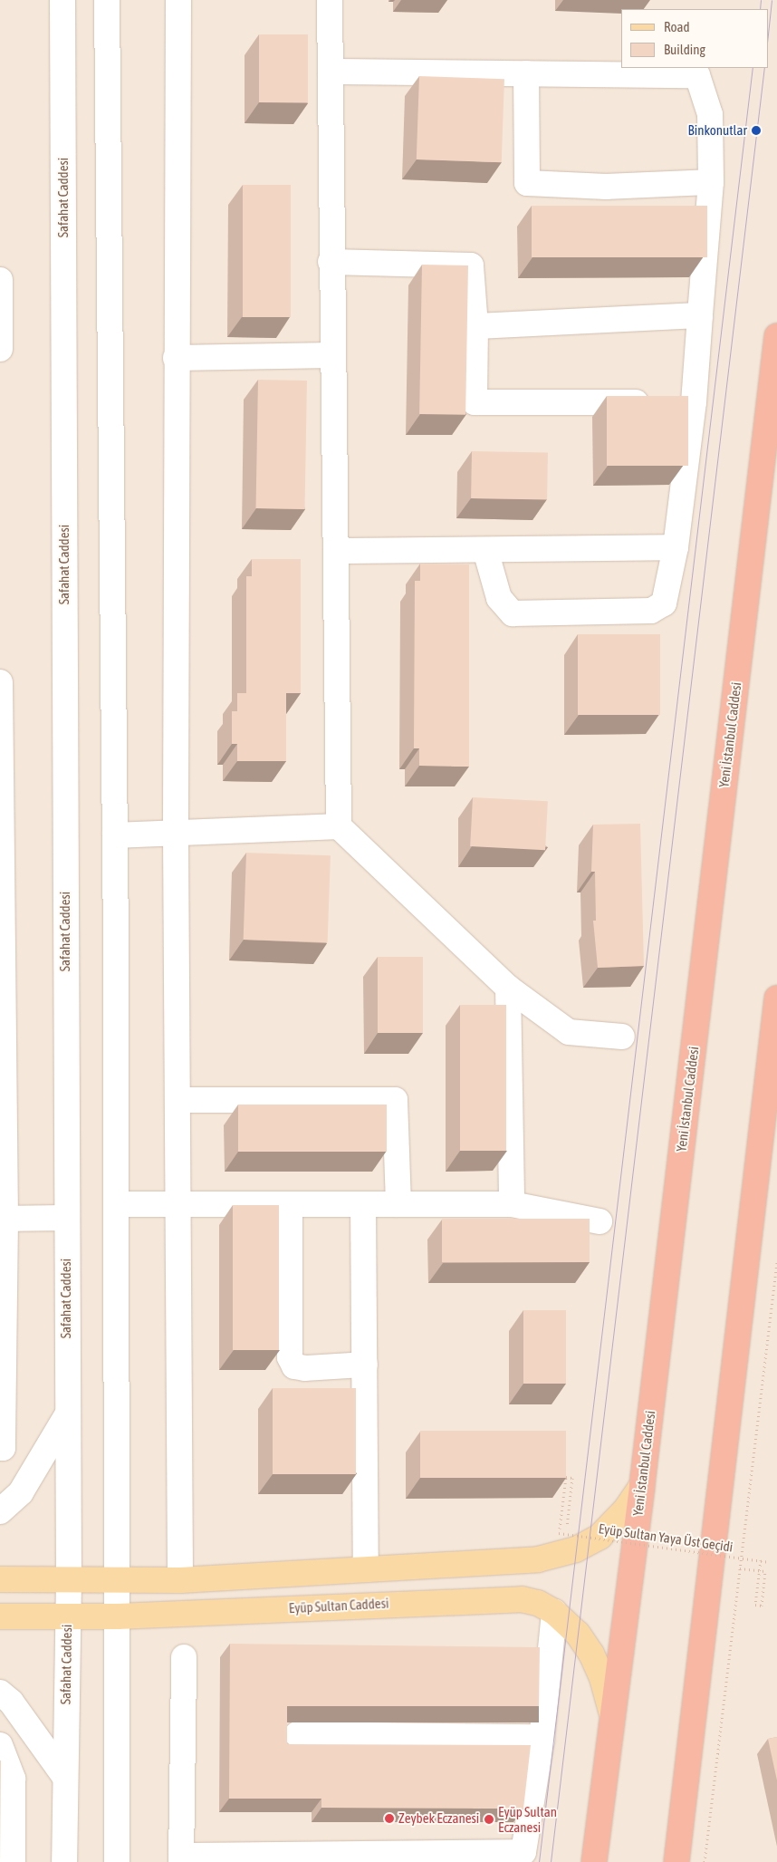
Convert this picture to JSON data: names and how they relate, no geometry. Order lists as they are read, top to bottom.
{
  "streets": {
    "highway": ["Yeni İstanbul Caddesi"],
    "main road": ["Eyüp Sultan Caddesi"],
    "street": ["Safahat Caddesi"],
    "path": ["Eyüp Sultan Yaya Üst Geçidi"]
  },
  "crossings": [
    ["Safahat Caddesi", "Eyüp Sultan Caddesi"],
    ["Yeni İstanbul Caddesi", "Eyüp Sultan Caddesi"]
  ],
  "places": ["Binkonutlar", "Zeybek Eczanesi", "Eyüp Sultan Eczanesi"],
  "legend": ["Road", "Building"]
}
